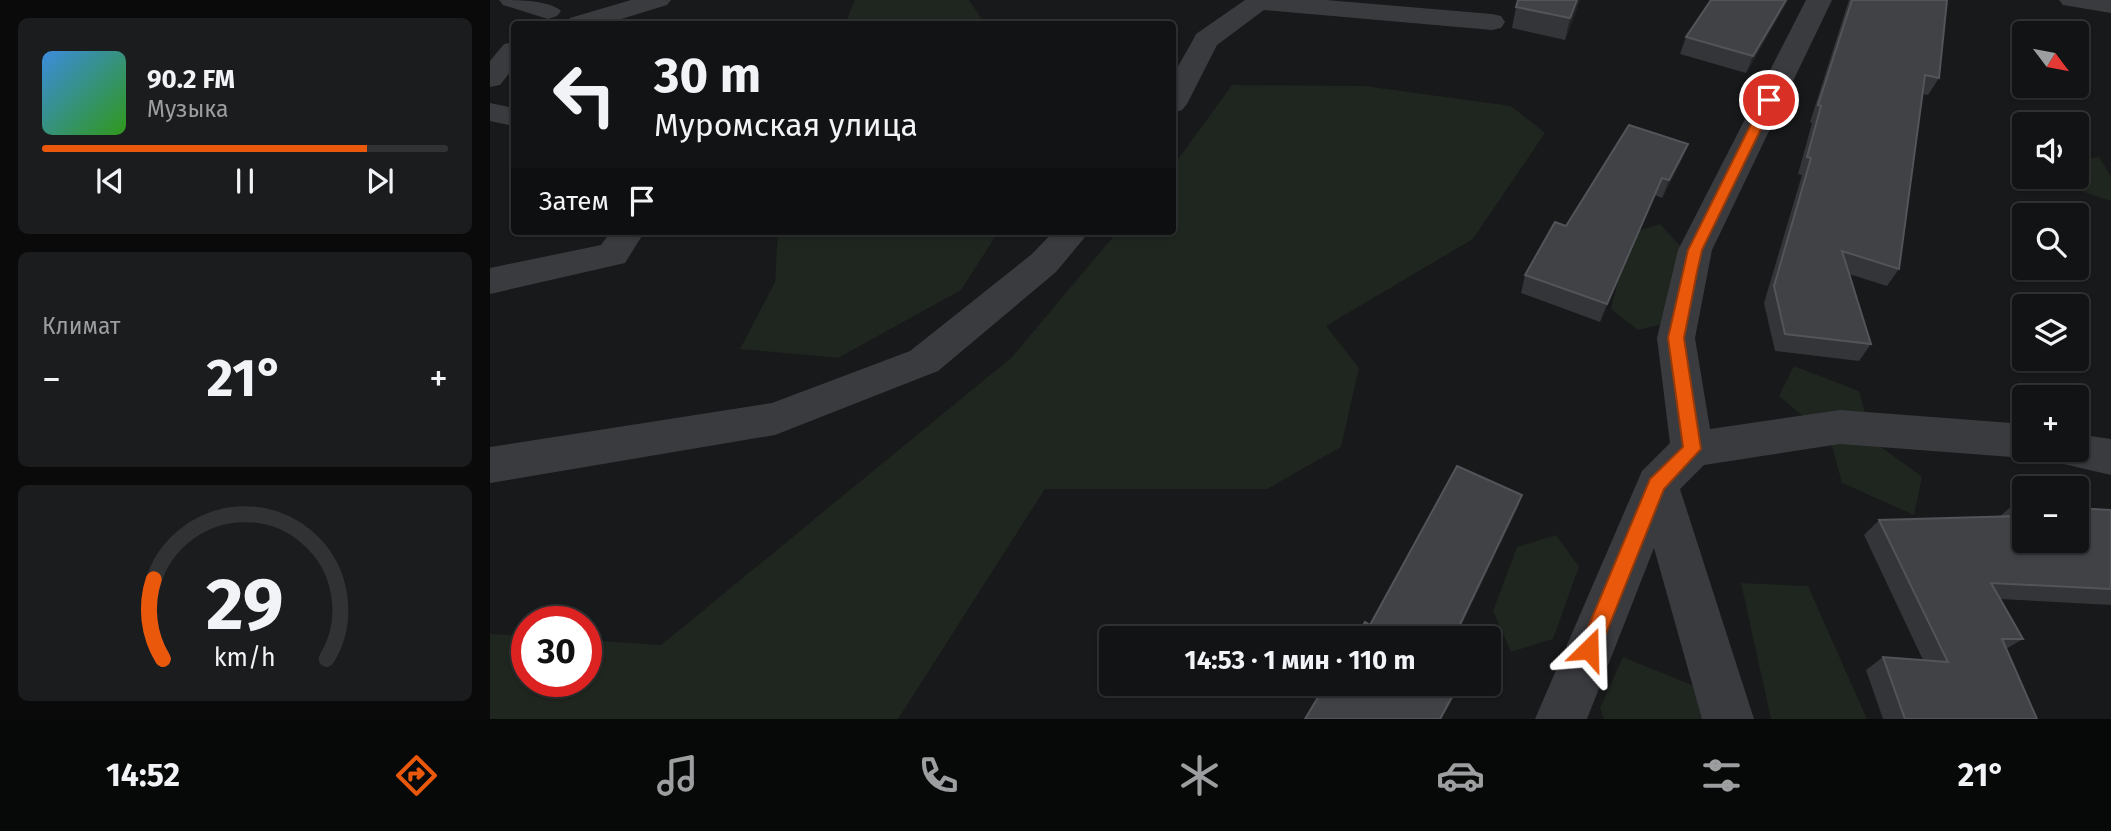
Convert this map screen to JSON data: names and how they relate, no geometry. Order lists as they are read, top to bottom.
{
  "north": "bottom right",
  "page": {
    "map_buttons": ["+", "−"],
    "turn": ["30 m", "Муромская улица"],
    "song": ["90.2 FM", "Музыка"],
    "then": "Затем",
    "tile": "Климат",
    "heat": ["−", "21°", "+"],
    "limit": "30",
    "trip": "14:53 · 1 мин · 110 m",
    "tabs": ["14:52", "21°"],
    "gauge": ["29", "km/h"]
  }
}
